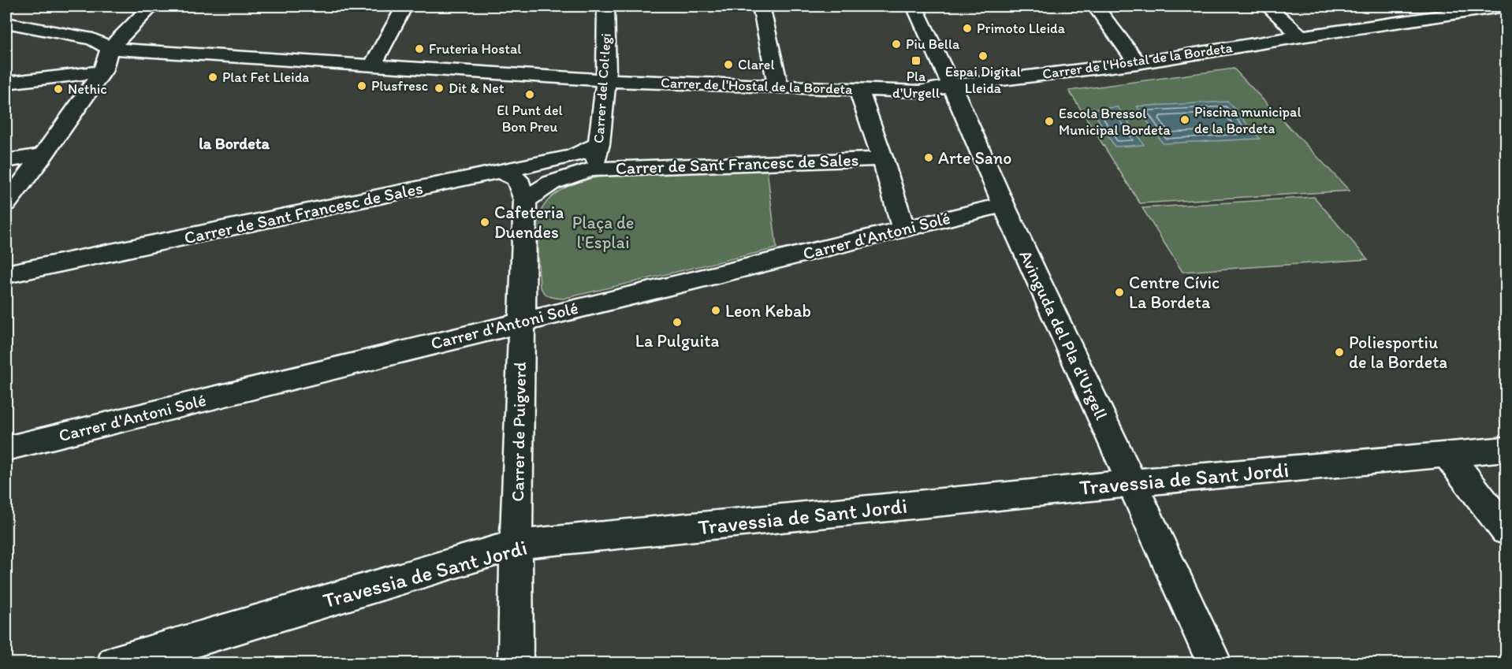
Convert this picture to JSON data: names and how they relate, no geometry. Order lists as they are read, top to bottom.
{
  "streets": {
    "street": [
      "Carrer de l'Hostal de la Bordeta",
      "Carrer del Col·legi",
      "Carrer de Sant Francesc de Sales",
      "Carrer d'Antoni Solé",
      "Avinguda del Pla d'Urgell",
      "Carrer de Puigverd",
      "Travessia de Sant Jordi"
    ]
  },
  "crossings": [
    ["Carrer de l'Hostal de la Bordeta", "Carrer del Col·legi"],
    ["Carrer de l'Hostal de la Bordeta", "Avinguda del Pla d'Urgell"],
    ["Carrer del Col·legi", "Carrer de Sant Francesc de Sales"],
    ["Carrer de Sant Francesc de Sales", "Carrer de Puigverd"],
    ["Carrer d'Antoni Solé", "Avinguda del Pla d'Urgell"],
    ["Carrer d'Antoni Solé", "Carrer de Puigverd"],
    ["Avinguda del Pla d'Urgell", "Travessia de Sant Jordi"],
    ["Carrer de Puigverd", "Travessia de Sant Jordi"]
  ],
  "districts": ["la Bordeta"],
  "parks": ["Plaça de l'Esplai"],
  "places": {
    "other": [
      "Primoto Lleida",
      "Piu Bella",
      "Fruteria Hostal",
      "Espai Digital Lleida",
      "Clarel",
      "Plat Fet Lleida",
      "Plusfresc",
      "Dit & Net",
      "Nethic",
      "El Punt del Bon Preu",
      "Piscina municipal de la Bordeta",
      "Escola Bressol Municipal Bordeta",
      "Arte Sano",
      "Cafeteria Duendes",
      "Centre Cívic La Bordeta",
      "Leon Kebab",
      "La Pulguita",
      "Poliesportiu de la Bordeta"
    ],
    "transit": ["Pla d'Urgell"]
  }
}
